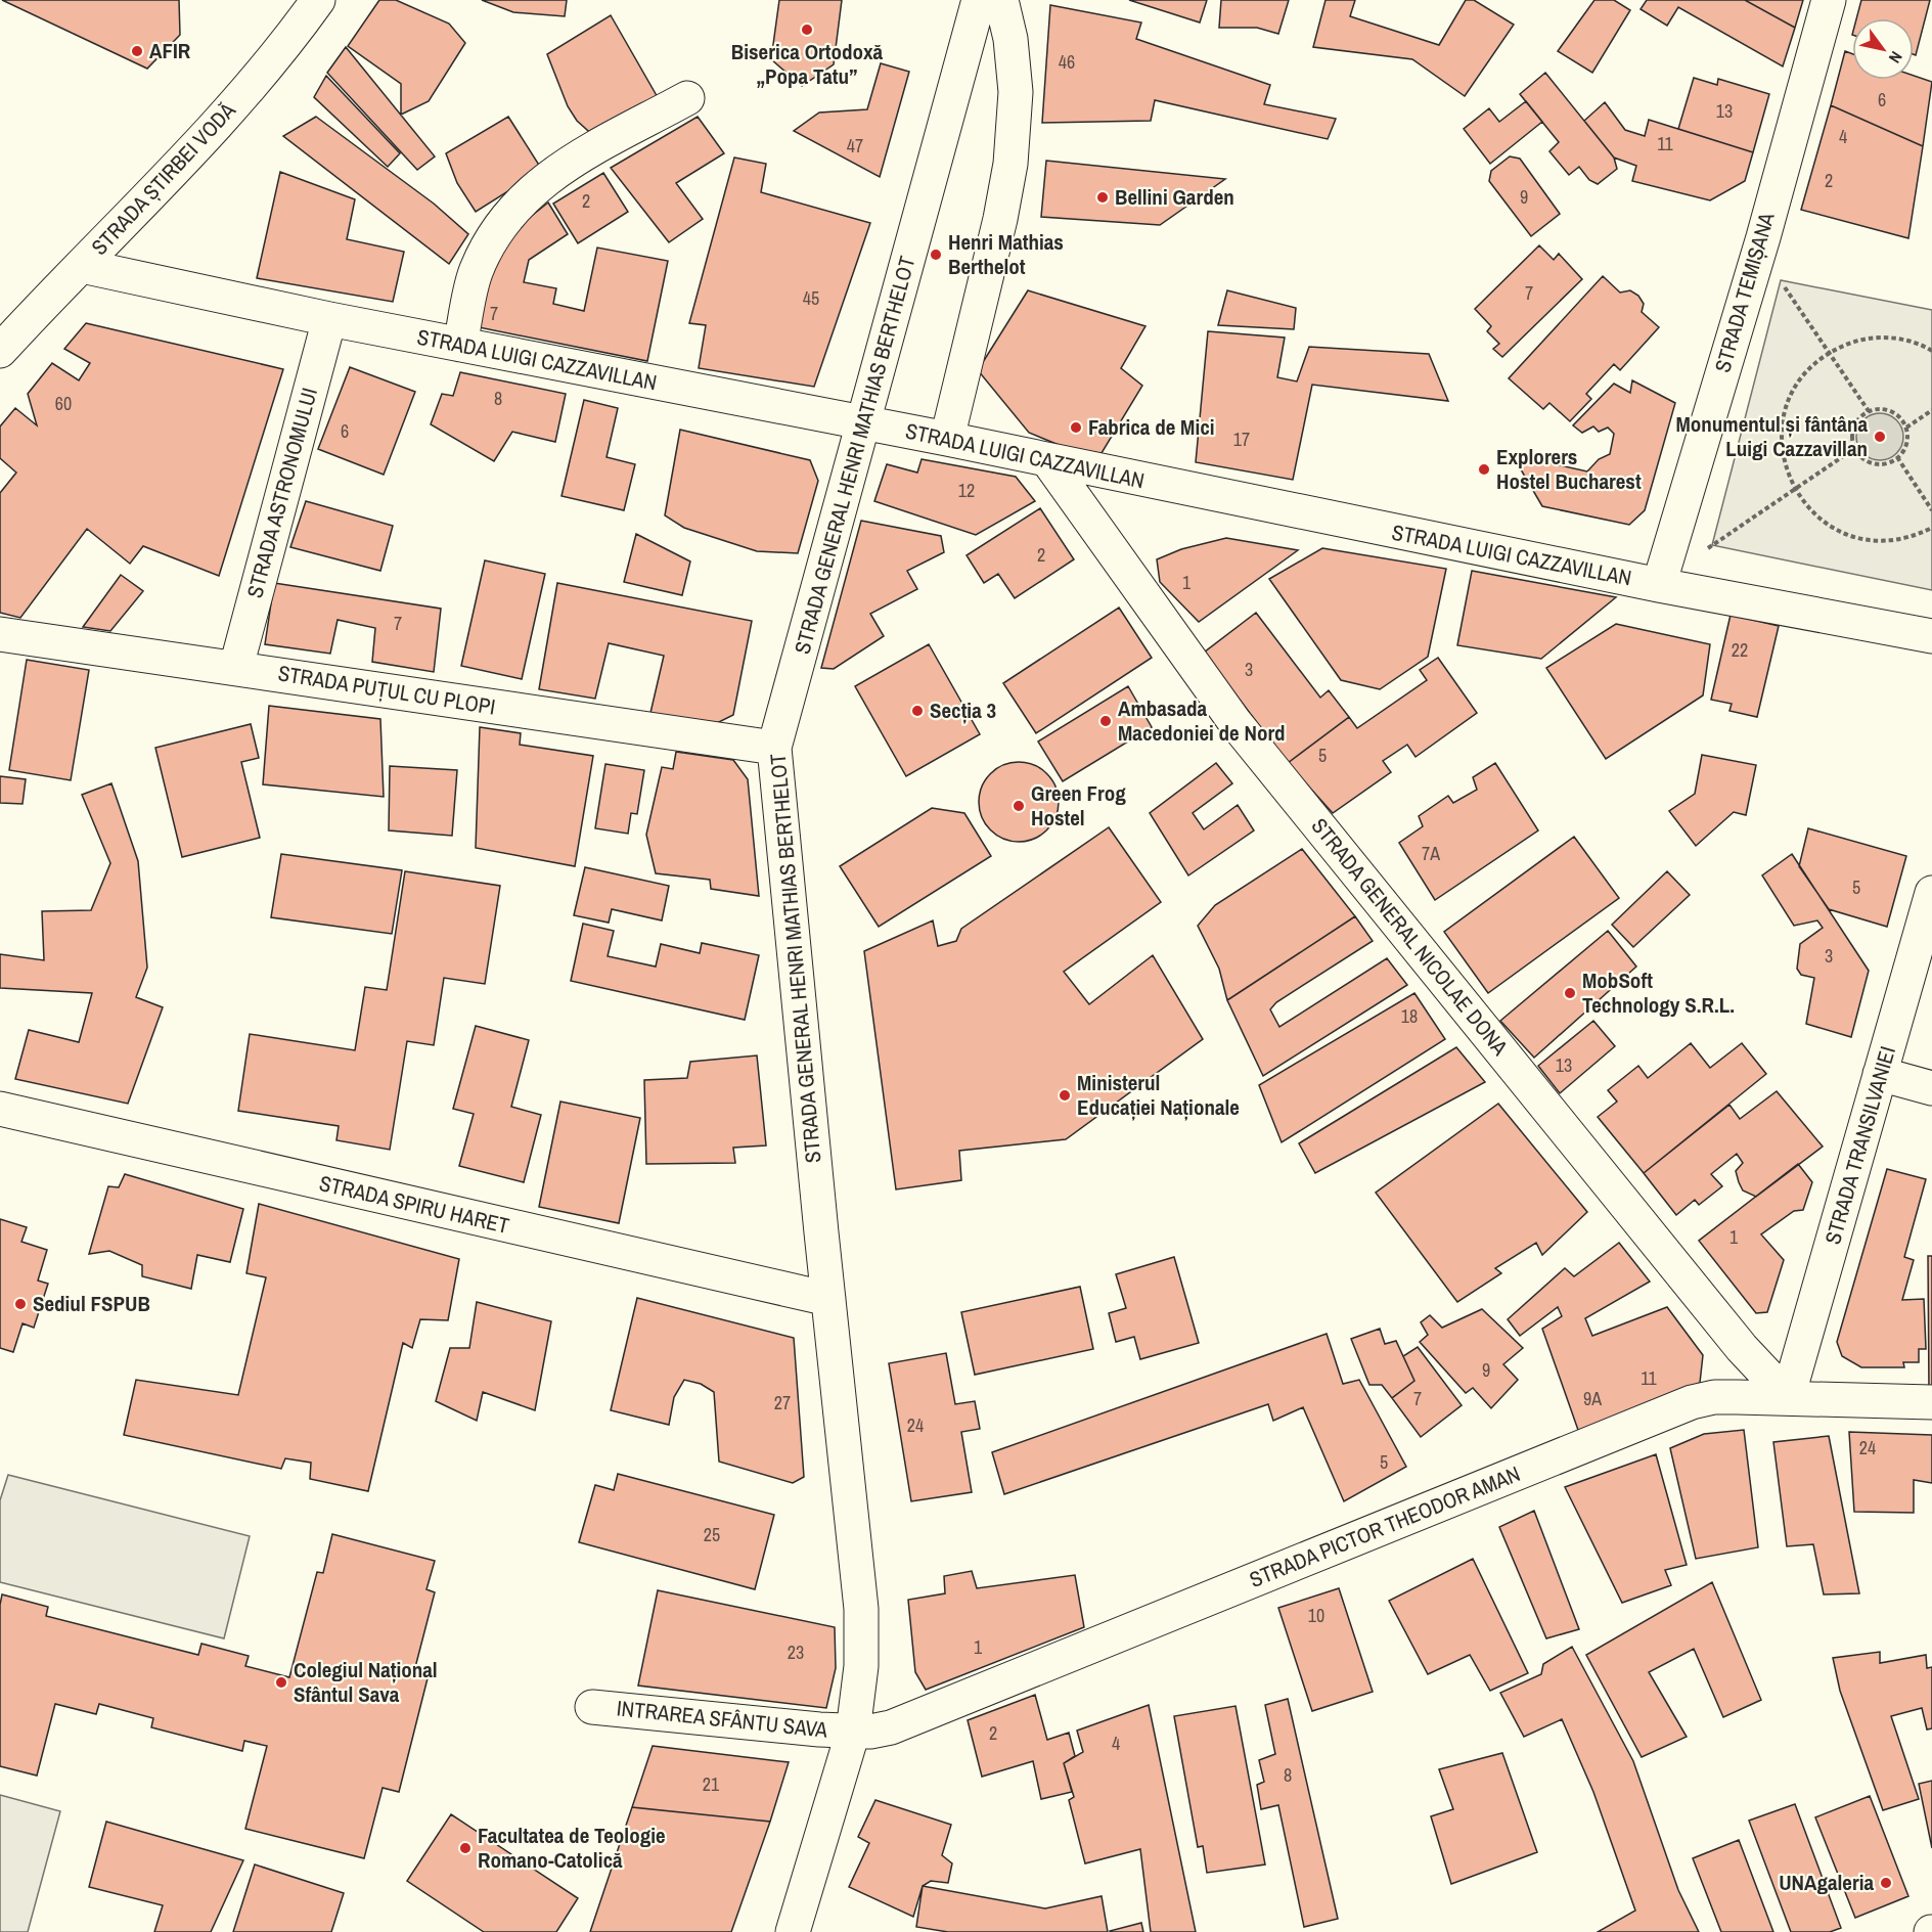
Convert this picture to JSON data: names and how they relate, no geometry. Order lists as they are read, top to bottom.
{
  "streets": {
    "street": [
      "STRADA ȘTIRBEI VODĂ",
      "STRADA TEMIȘANA",
      "STRADA LUIGI CAZZAVILLAN",
      "STRADA GENERAL HENRI MATHIAS BERTHELOT",
      "STRADA ASTRONOMULUI",
      "STRADA PUȚUL CU PLOPI",
      "STRADA GENERAL NICOLAE DONA",
      "STRADA TRANSILVANIEI",
      "STRADA SPIRU HARET",
      "STRADA PICTOR THEODOR AMAN",
      "INTRAREA SFÂNTU SAVA"
    ]
  },
  "crossings": [
    ["STRADA ȘTIRBEI VODĂ", "STRADA LUIGI CAZZAVILLAN"],
    ["STRADA TEMIȘANA", "STRADA LUIGI CAZZAVILLAN"],
    ["STRADA LUIGI CAZZAVILLAN", "STRADA GENERAL HENRI MATHIAS BERTHELOT"],
    ["STRADA LUIGI CAZZAVILLAN", "STRADA ASTRONOMULUI"],
    ["STRADA LUIGI CAZZAVILLAN", "STRADA GENERAL NICOLAE DONA"],
    ["STRADA GENERAL HENRI MATHIAS BERTHELOT", "STRADA PUȚUL CU PLOPI"],
    ["STRADA GENERAL HENRI MATHIAS BERTHELOT", "STRADA SPIRU HARET"],
    ["STRADA GENERAL HENRI MATHIAS BERTHELOT", "STRADA PICTOR THEODOR AMAN"],
    ["STRADA GENERAL HENRI MATHIAS BERTHELOT", "INTRAREA SFÂNTU SAVA"],
    ["STRADA ASTRONOMULUI", "STRADA PUȚUL CU PLOPI"],
    ["STRADA GENERAL NICOLAE DONA", "STRADA TRANSILVANIEI"],
    ["STRADA GENERAL NICOLAE DONA", "STRADA PICTOR THEODOR AMAN"],
    ["STRADA TRANSILVANIEI", "STRADA PICTOR THEODOR AMAN"],
    ["STRADA PICTOR THEODOR AMAN", "INTRAREA SFÂNTU SAVA"]
  ],
  "places": [
    "Biserica Ortodoxă „Popa Tatu”",
    "AFIR",
    "Bellini Garden",
    "Henri Mathias Berthelot",
    "Fabrica de Mici",
    "Monumentul și fântâna Luigi Cazzavillan",
    "Explorers Hostel Bucharest",
    "Secția 3",
    "Ambasada Macedoniei de Nord",
    "Green Frog Hostel",
    "MobSoft Technology S.R.L.",
    "Ministerul Educației Naționale",
    "Sediul FSPUB",
    "Colegiul Național Sfântul Sava",
    "Facultatea de Teologie Romano-Catolică",
    "UNAgaleria"
  ],
  "house_numbers": [
    "46",
    "6",
    "13",
    "4",
    "11",
    "47",
    "2",
    "9",
    "2",
    "7",
    "45",
    "7",
    "8",
    "60",
    "6",
    "17",
    "12",
    "2",
    "1",
    "7",
    "22",
    "3",
    "5",
    "7A",
    "5",
    "3",
    "18",
    "13",
    "1",
    "9",
    "11",
    "7",
    "9A",
    "27",
    "24",
    "24",
    "5",
    "25",
    "10",
    "1",
    "23",
    "2",
    "4",
    "8",
    "21"
  ],
  "north": "bottom right"
}
